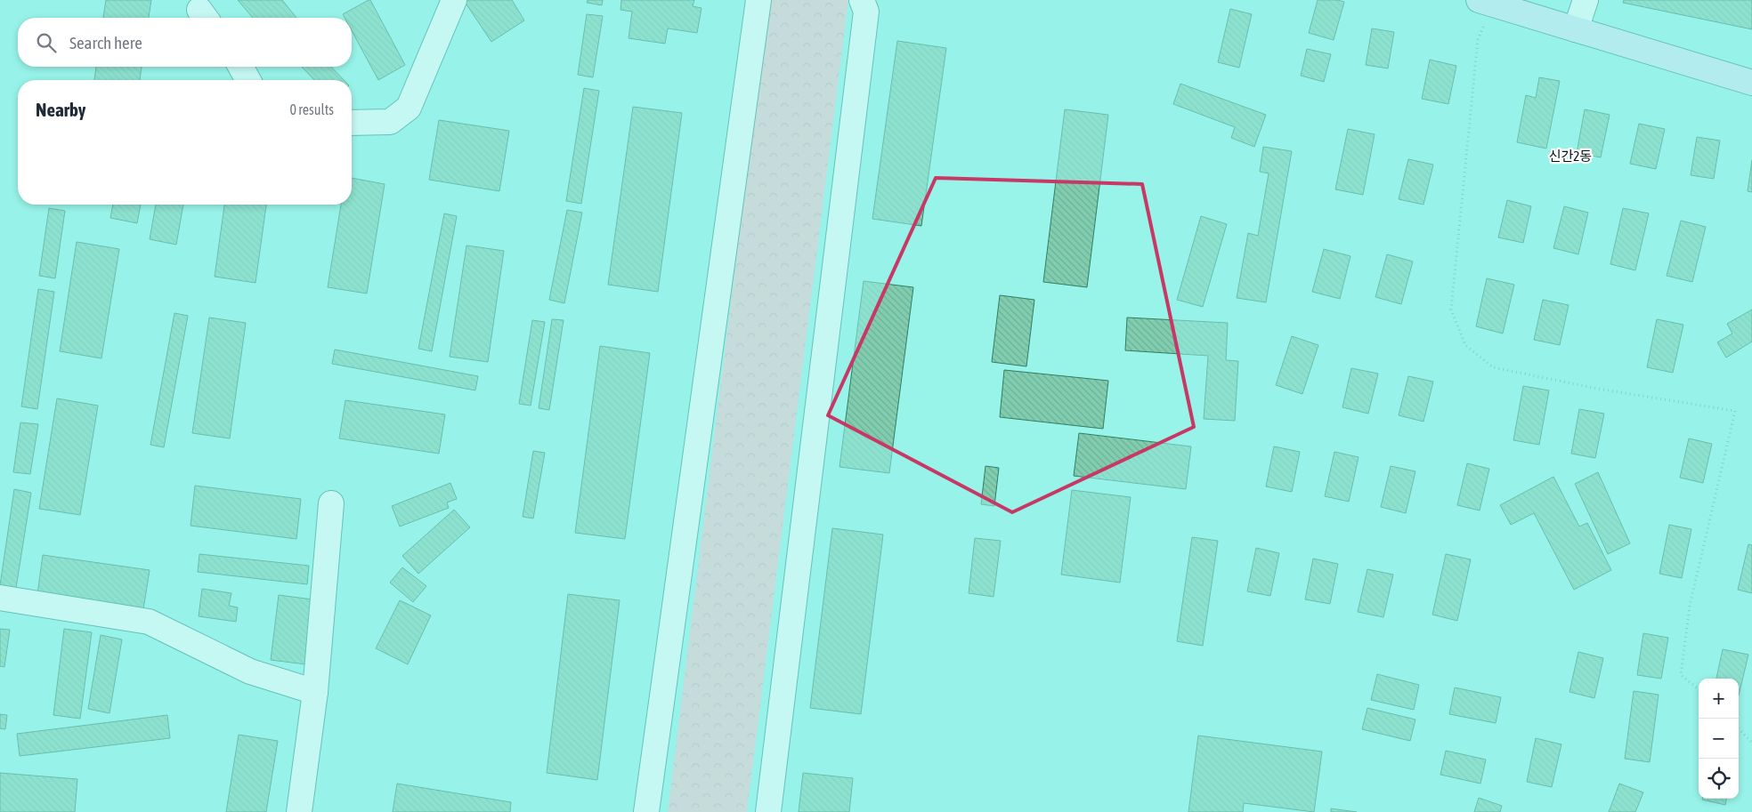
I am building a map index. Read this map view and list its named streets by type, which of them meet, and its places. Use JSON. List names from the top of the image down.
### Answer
{
  "districts": ["신간2동"],
  "page": {
    "search": "Search here",
    "heading": ["Nearby", "0 results"],
    "map_buttons": ["+", "−"]
  }
}
